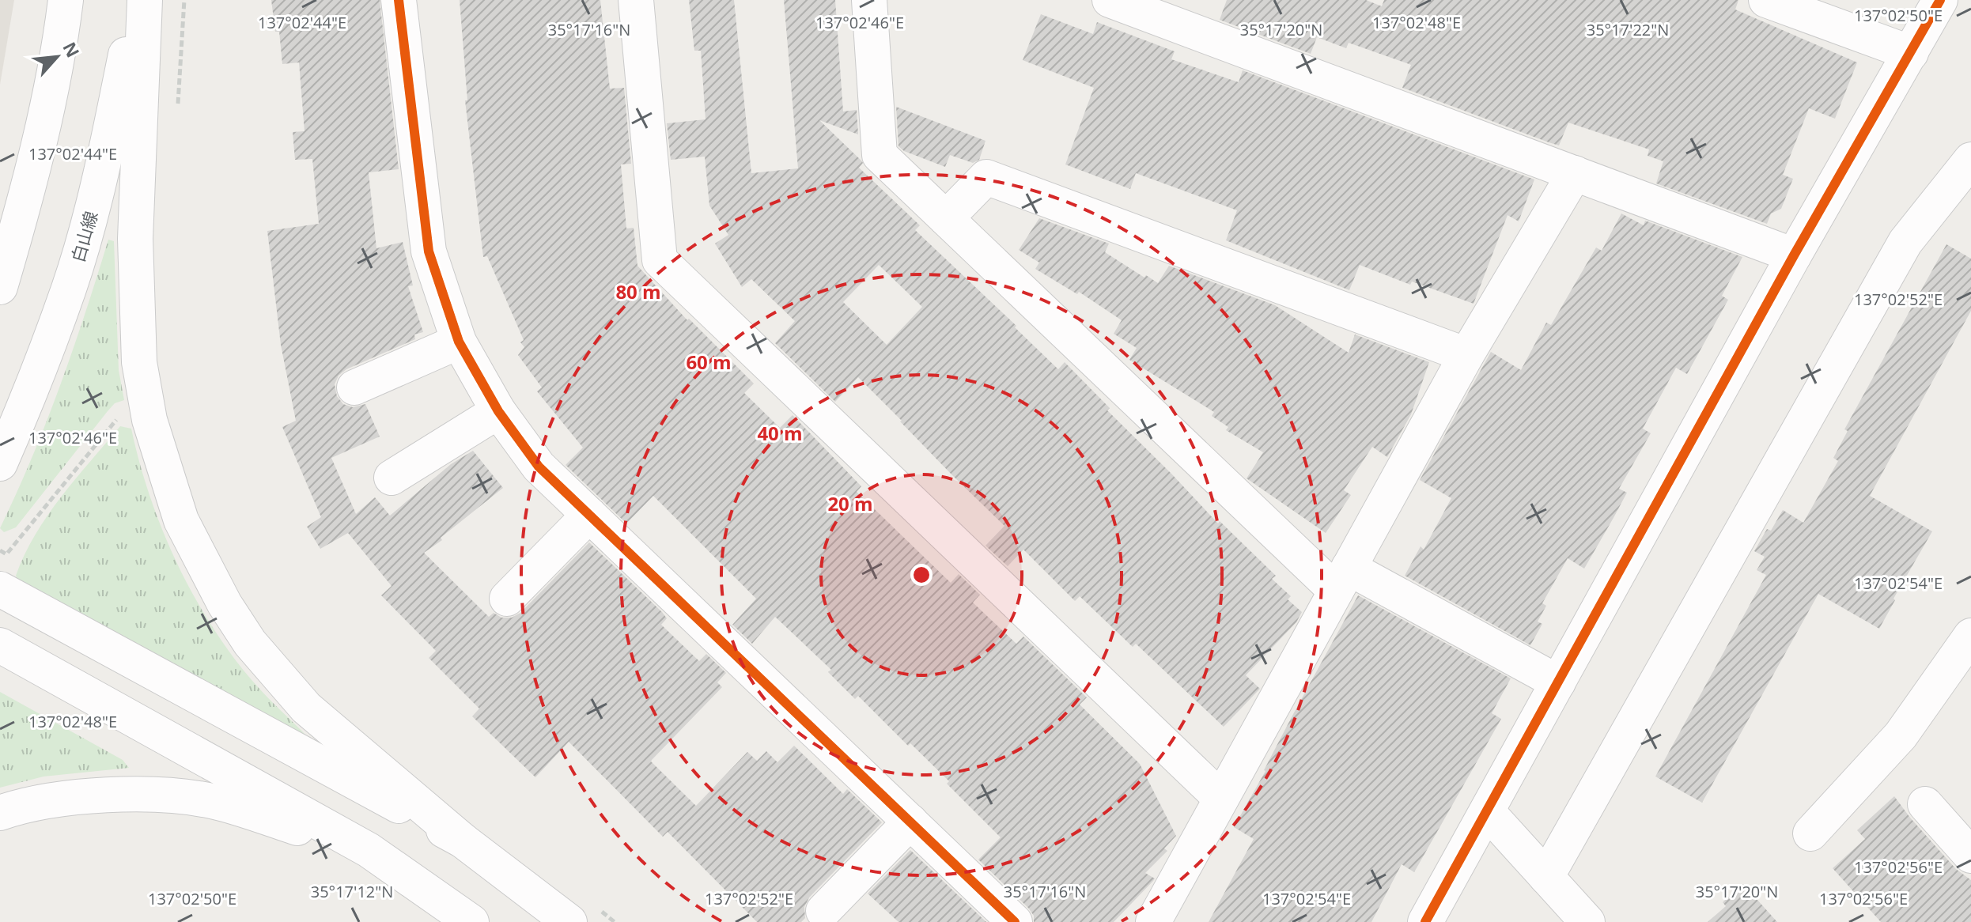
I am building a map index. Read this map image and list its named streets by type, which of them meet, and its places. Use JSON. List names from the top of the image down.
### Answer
{
  "streets": {
    "street": ["白山線"]
  },
  "north": "top right",
  "coordinates": [
    "137°02'50\"E",
    "137°02'44\"E",
    "137°02'46\"E",
    "137°02'48\"E",
    "35°17'16\"N",
    "35°17'20\"N",
    "35°17'22\"N",
    "137°02'52\"E",
    "137°02'54\"E",
    "137°02'56\"E",
    "35°17'12\"N"
  ],
  "rings": [
    "80 m",
    "60 m",
    "40 m",
    "20 m"
  ]
}
